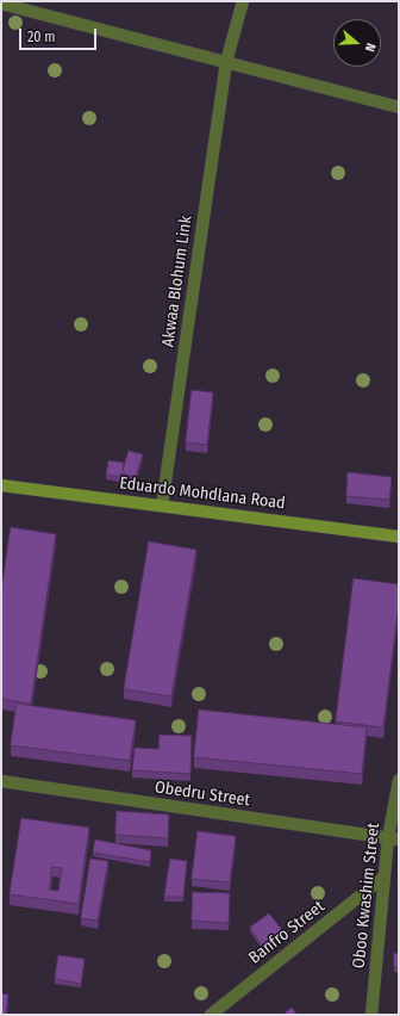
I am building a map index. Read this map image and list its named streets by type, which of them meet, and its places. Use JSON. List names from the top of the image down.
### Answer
{
  "streets": {
    "main road": ["Eduardo Mohdlana Road"],
    "street": [
      "Akwaa Blohum Link",
      "Obedru Street",
      "Oboo Kwashim Street",
      "Banfro Street"
    ]
  },
  "crossings": [
    ["Akwaa Blohum Link", "Eduardo Mohdlana Road"],
    ["Obedru Street", "Oboo Kwashim Street"],
    ["Oboo Kwashim Street", "Banfro Street"]
  ],
  "scale_bar": "20 m",
  "north": "right"
}
